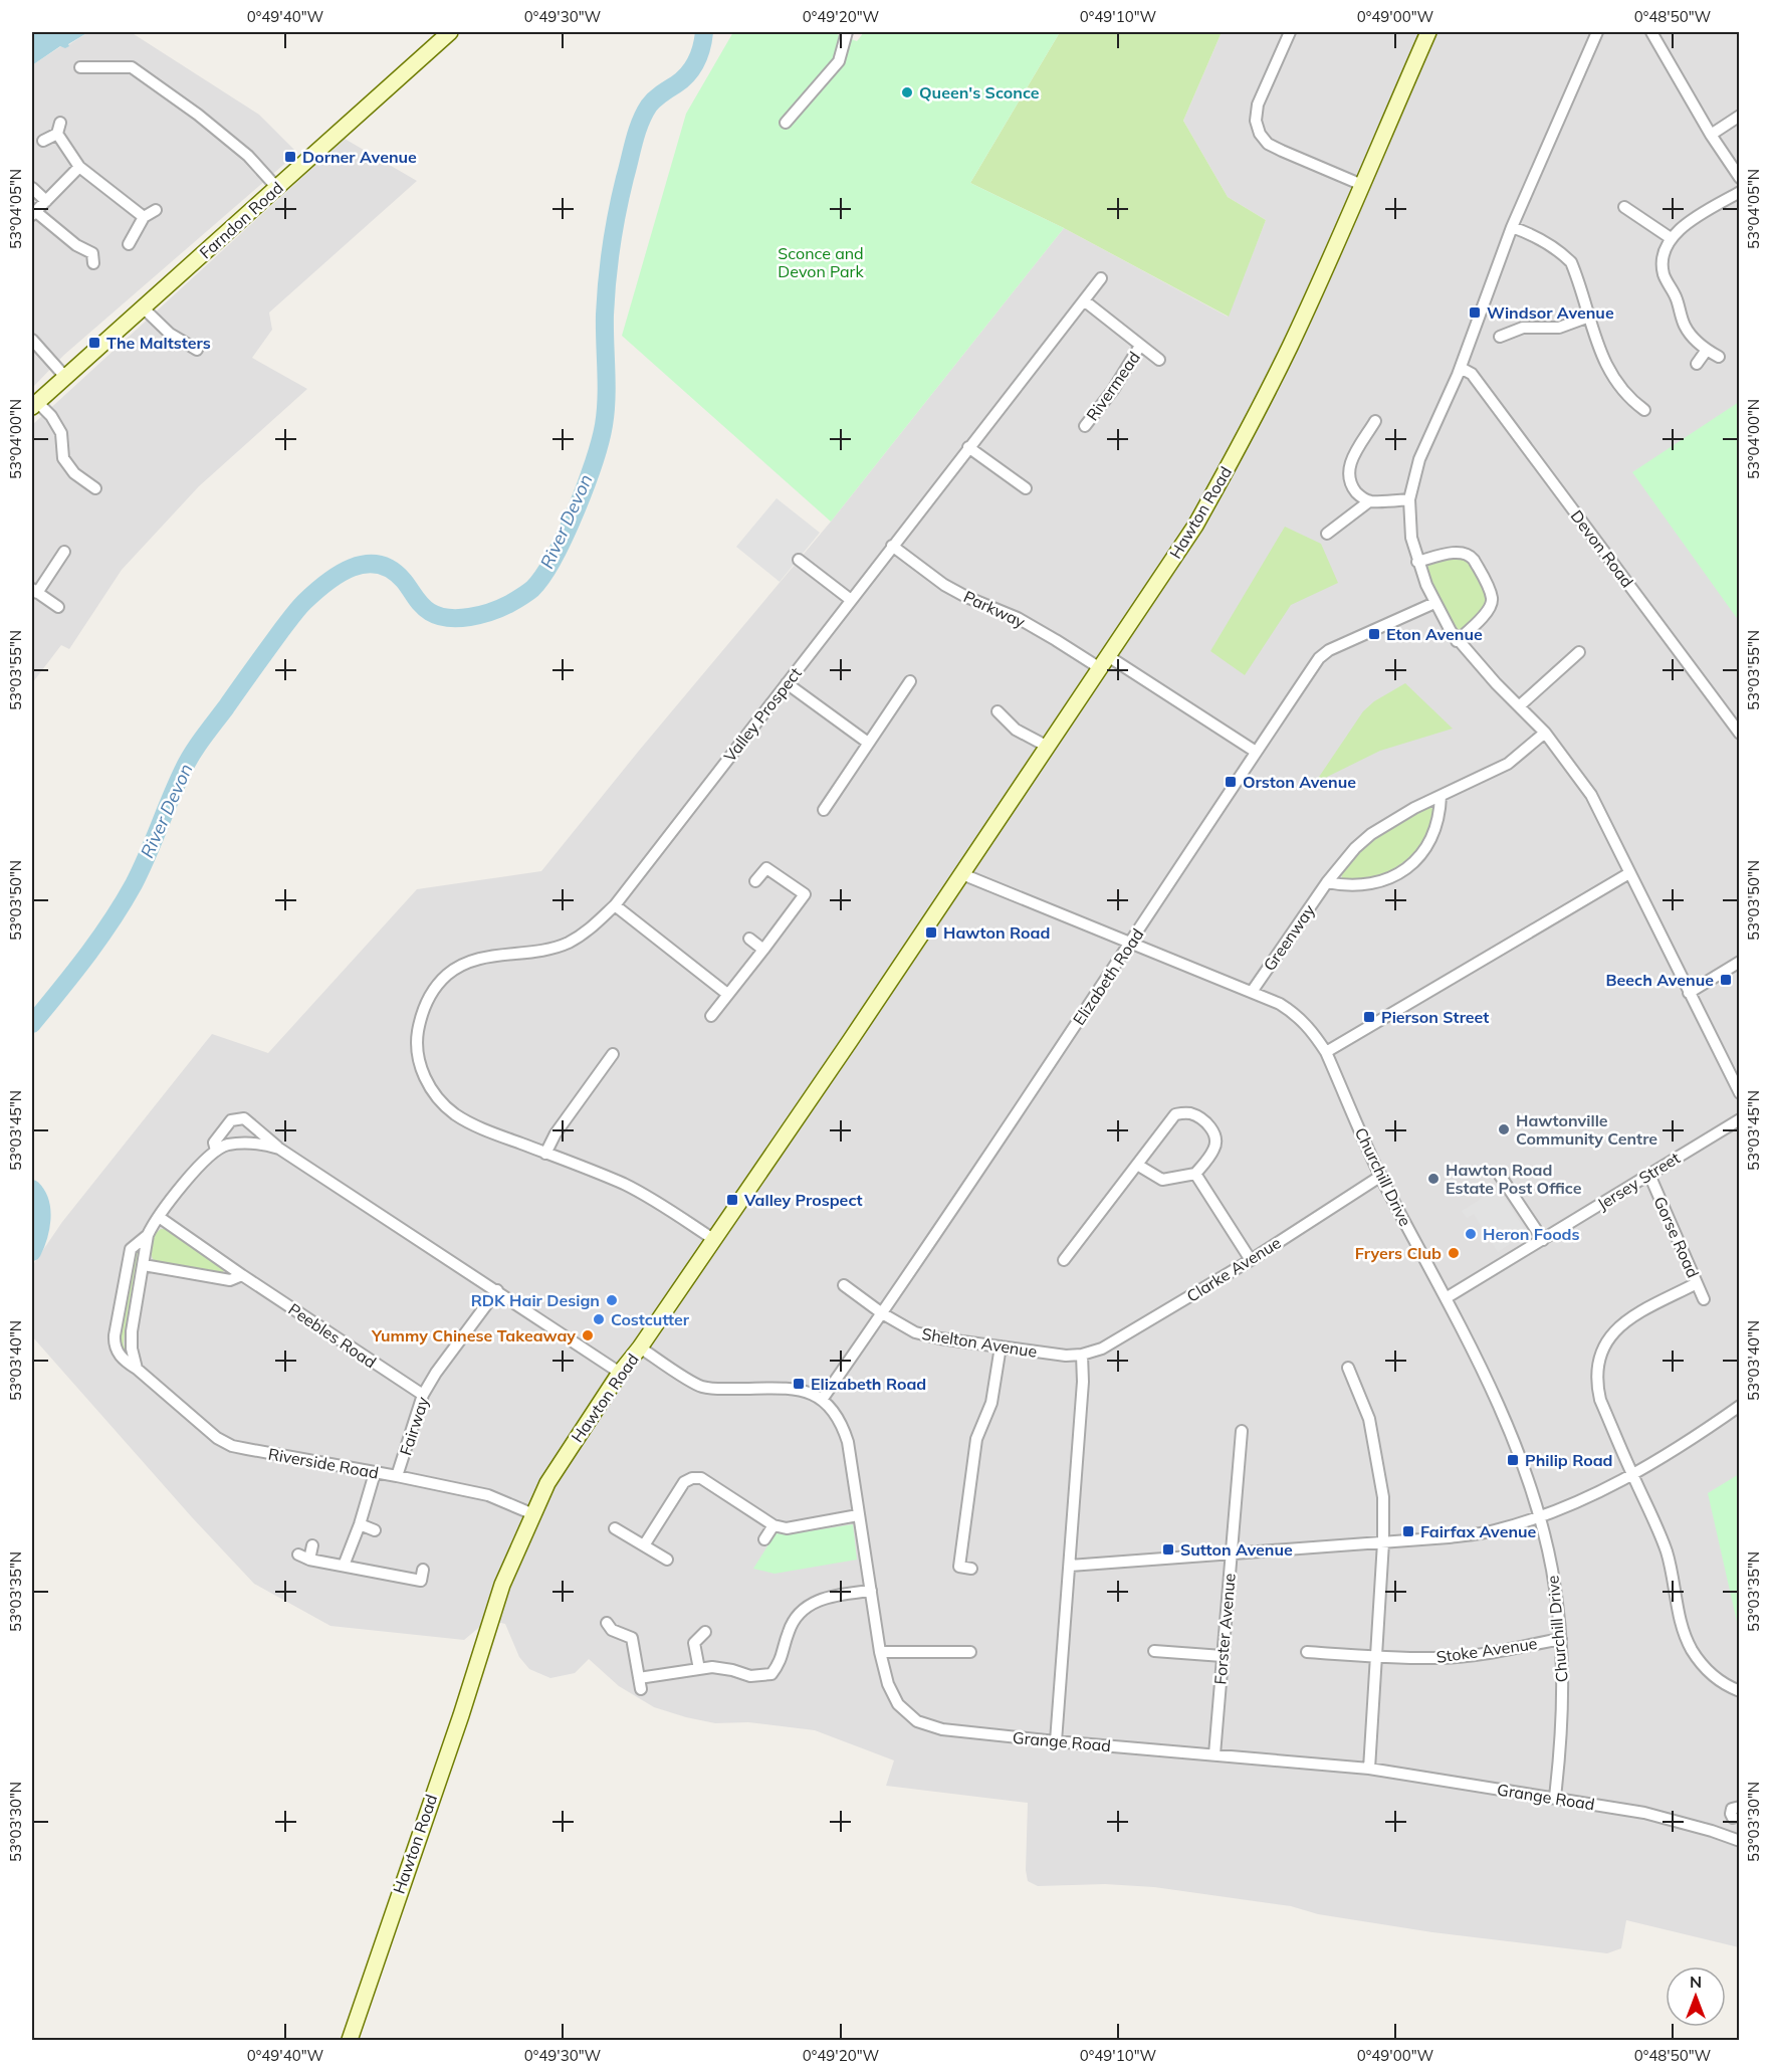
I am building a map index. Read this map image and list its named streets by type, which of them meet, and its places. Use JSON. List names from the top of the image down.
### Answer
{
  "streets": {
    "street": [
      "Farndon Road",
      "Rivermead",
      "Hawton Road",
      "Devon Road",
      "Parkway",
      "Valley Prospect",
      "Greenway",
      "Elizabeth Road",
      "Churchill Drive",
      "Jersey Street",
      "Gorse Road",
      "Clarke Avenue",
      "Peebles Road",
      "Shelton Avenue",
      "Fairway",
      "Riverside Road",
      "Forster Avenue",
      "Stoke Avenue",
      "Grange Road"
    ]
  },
  "crossings": [
    ["Rivermead", "Valley Prospect"],
    ["Hawton Road", "Parkway"],
    ["Hawton Road", "Valley Prospect"],
    ["Hawton Road", "Churchill Drive"],
    ["Hawton Road", "Riverside Road"],
    ["Hawton Road", "Grange Road"],
    ["Parkway", "Valley Prospect"],
    ["Greenway", "Churchill Drive"],
    ["Elizabeth Road", "Churchill Drive"],
    ["Elizabeth Road", "Shelton Avenue"],
    ["Elizabeth Road", "Grange Road"],
    ["Churchill Drive", "Jersey Street"],
    ["Churchill Drive", "Clarke Avenue"],
    ["Churchill Drive", "Stoke Avenue"],
    ["Churchill Drive", "Grange Road"],
    ["Jersey Street", "Gorse Road"],
    ["Clarke Avenue", "Shelton Avenue"],
    ["Peebles Road", "Fairway"],
    ["Peebles Road", "Riverside Road"],
    ["Fairway", "Riverside Road"],
    ["Forster Avenue", "Grange Road"]
  ],
  "water": ["River Devon"],
  "parks": ["Sconce and Devon Park"],
  "places": {
    "other": [
      "Queen's Sconce",
      "Hawtonville Community Centre",
      "Hawton Road Estate Post Office",
      "Heron Foods",
      "Fryers Club",
      "RDK Hair Design",
      "Costcutter",
      "Yummy Chinese Takeaway"
    ],
    "transit": [
      "Dorner Avenue",
      "Windsor Avenue",
      "The Maltsters",
      "Eton Avenue",
      "Orston Avenue",
      "Hawton Road",
      "Beech Avenue",
      "Pierson Street",
      "Valley Prospect",
      "Elizabeth Road",
      "Philip Road",
      "Fairfax Avenue",
      "Sutton Avenue"
    ]
  },
  "north": "top",
  "coordinates": [
    "0°49'40\"W",
    "0°49'30\"W",
    "0°49'20\"W",
    "0°49'10\"W",
    "0°49'00\"W",
    "0°48'50\"W",
    "53°04'05\"N",
    "53°04'00\"N",
    "53°03'55\"N",
    "53°03'50\"N",
    "53°03'45\"N",
    "53°03'40\"N",
    "53°03'35\"N",
    "53°03'30\"N"
  ]
}
